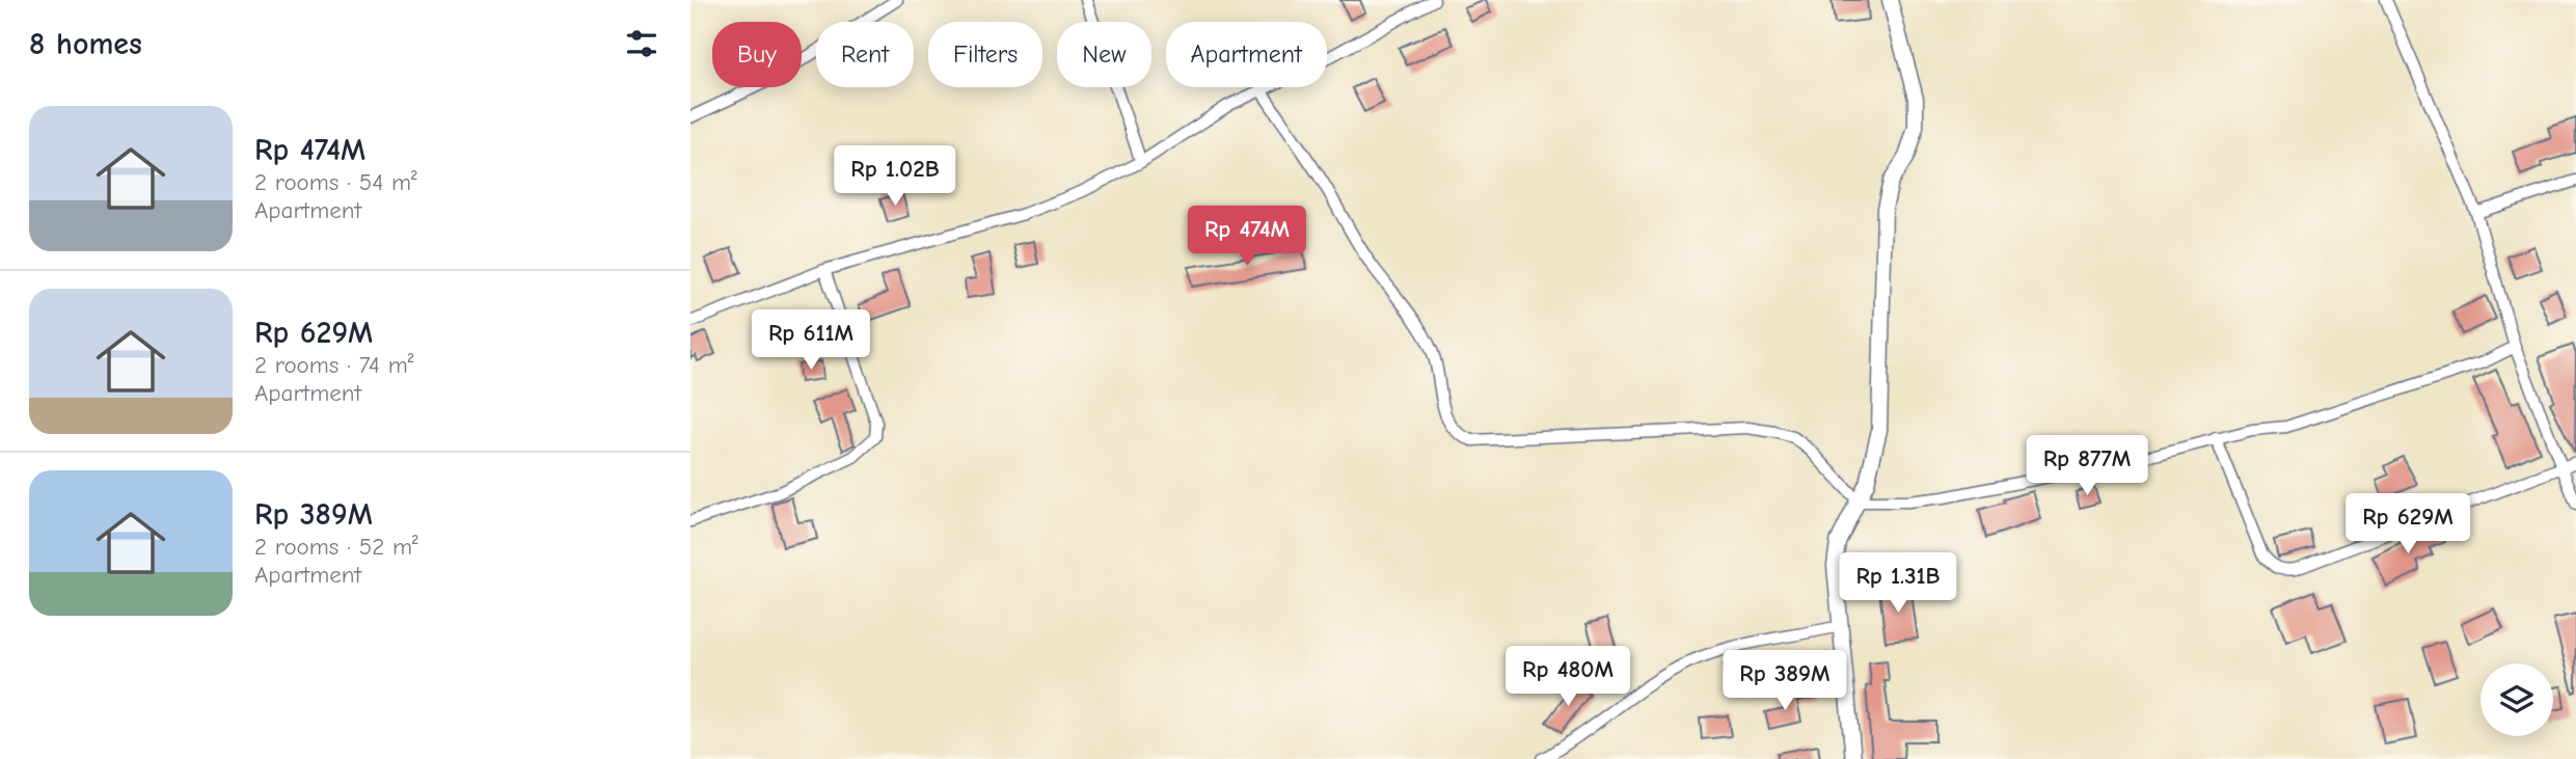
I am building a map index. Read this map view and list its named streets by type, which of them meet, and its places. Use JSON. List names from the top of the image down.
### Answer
{
  "page": {
    "heading": "8 homes",
    "chip": [
      "Buy",
      "Rent",
      "Filters",
      "New",
      "Apartment"
    ],
    "list": [
      {
        "name": "Rp 474M",
        "note": "2 rooms · 54 m² · Apartment"
      },
      {
        "name": "Rp 629M",
        "note": "2 rooms · 74 m² · Apartment"
      },
      {
        "name": "Rp 389M",
        "note": "2 rooms · 52 m² · Apartment"
      }
    ],
    "price": [
      "Rp 1.02B",
      "Rp 474M",
      "Rp 611M",
      "Rp 877M",
      "Rp 629M",
      "Rp 1.31B",
      "Rp 480M",
      "Rp 389M"
    ]
  }
}
